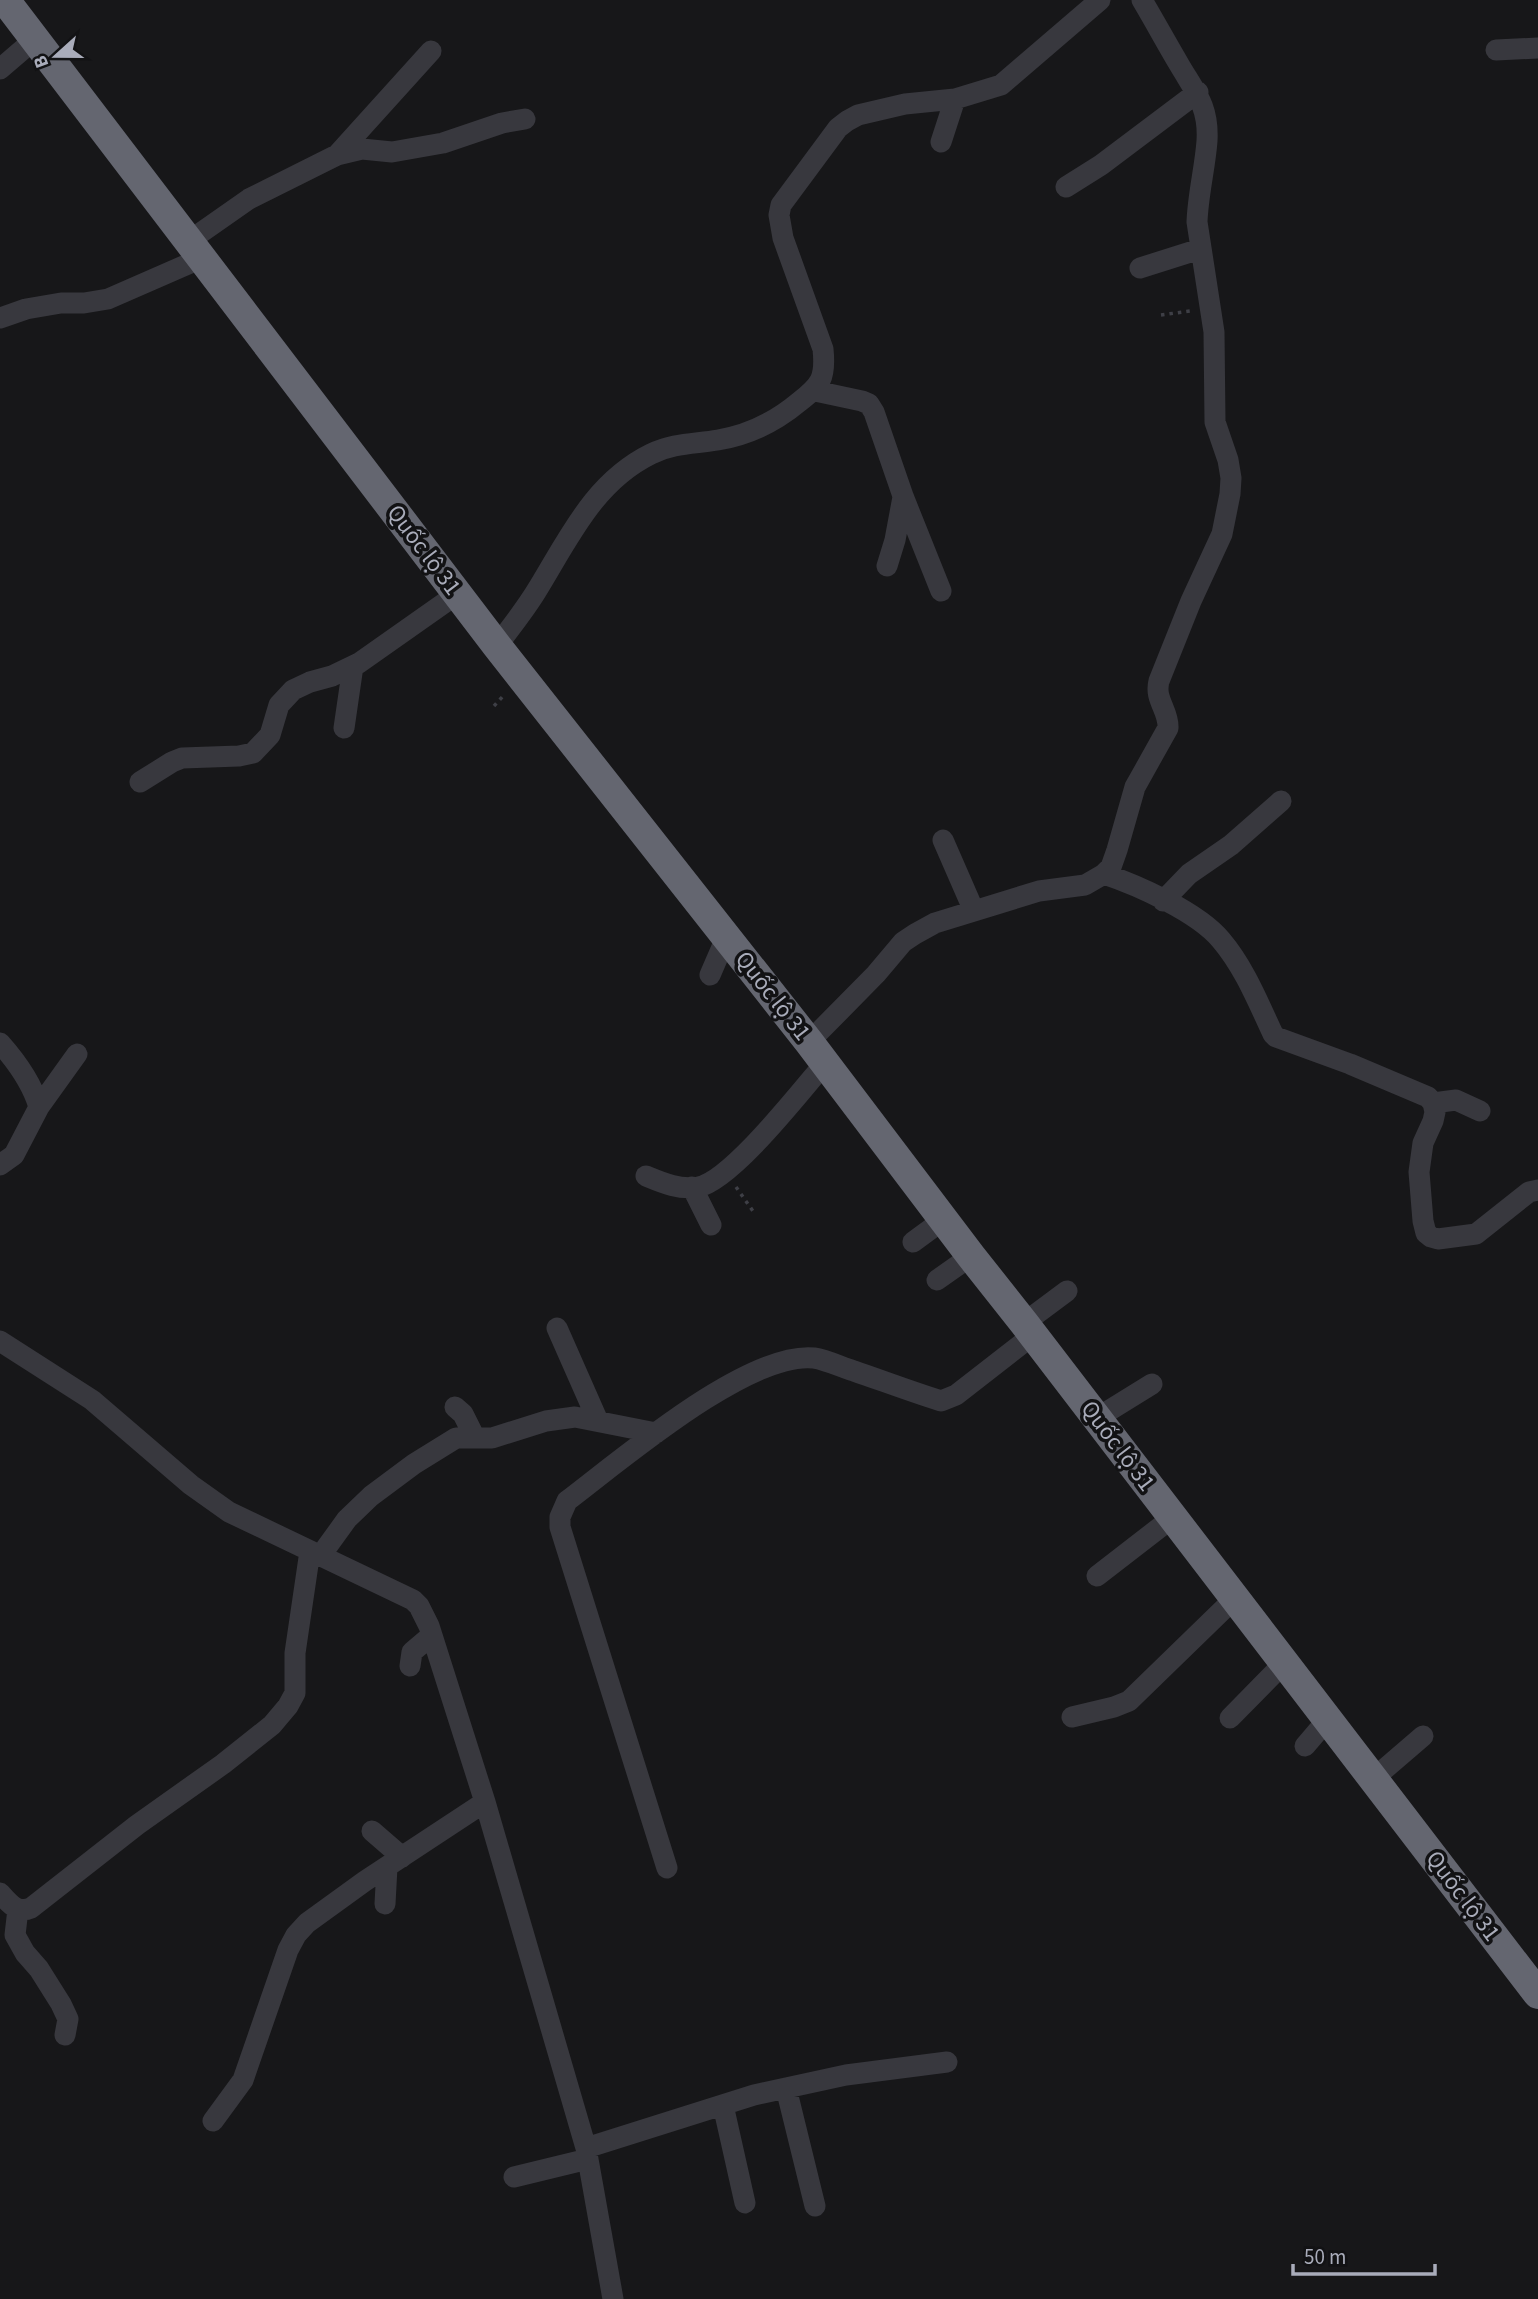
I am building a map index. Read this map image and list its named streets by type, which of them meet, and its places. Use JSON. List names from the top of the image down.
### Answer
{
  "streets": {
    "highway": ["Quốc lộ 31"]
  },
  "scale_bar": "50 m",
  "north": "left"
}
